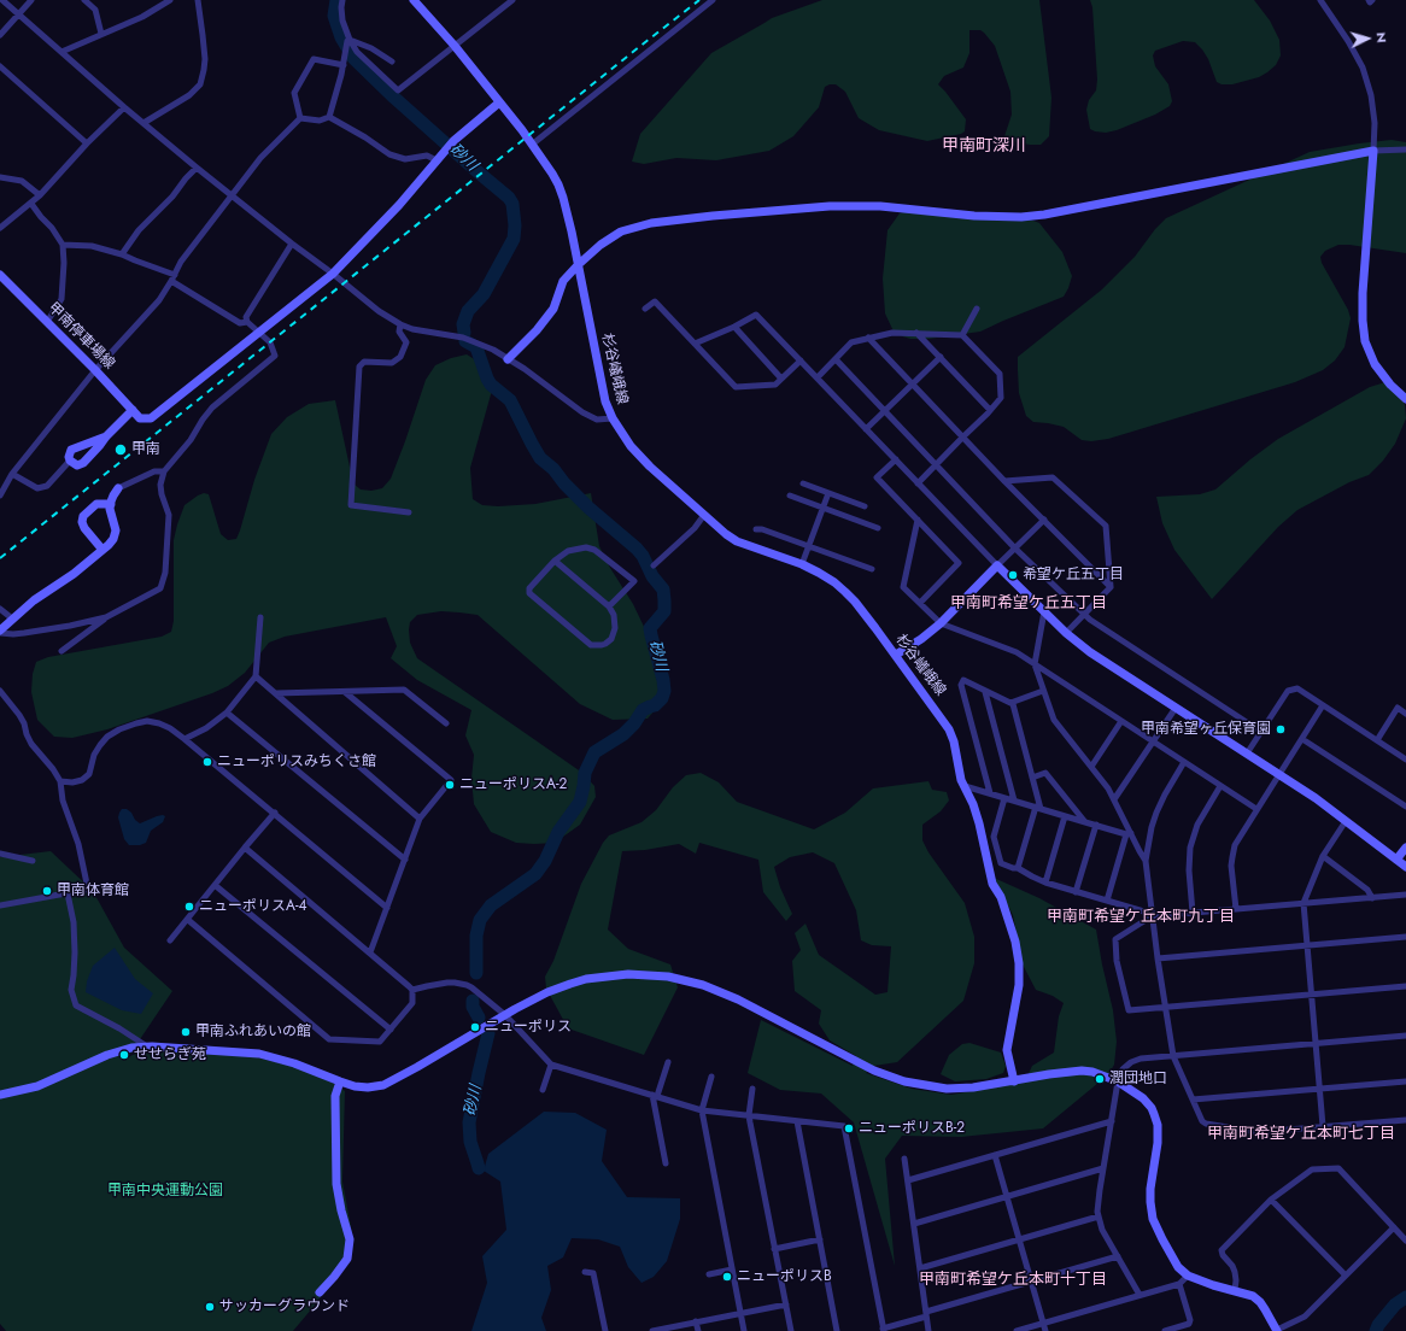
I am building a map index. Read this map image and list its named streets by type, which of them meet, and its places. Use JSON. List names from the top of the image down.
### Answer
{
  "streets": {
    "street": ["甲南停車場線", "杉谷嶬峨線"]
  },
  "districts": [
    "甲南町深川",
    "甲南町希望ケ丘五丁目",
    "甲南町希望ケ丘本町九丁目",
    "甲南町希望ケ丘本町七丁目",
    "甲南町希望ケ丘本町十丁目"
  ],
  "water": ["砂川"],
  "parks": ["甲南中央運動公園"],
  "places": [
    "甲南",
    "希望ケ丘五丁目",
    "甲南希望ヶ丘保育園",
    "ニューポリスみちくさ館",
    "ニューポリスA-2",
    "甲南体育館",
    "ニューポリスA-4",
    "ニューポリス",
    "甲南ふれあいの館",
    "せせらぎ苑",
    "潤団地口",
    "ニューポリスB-2",
    "ニューポリスB",
    "サッカーグラウンド"
  ],
  "north": "right"
}
